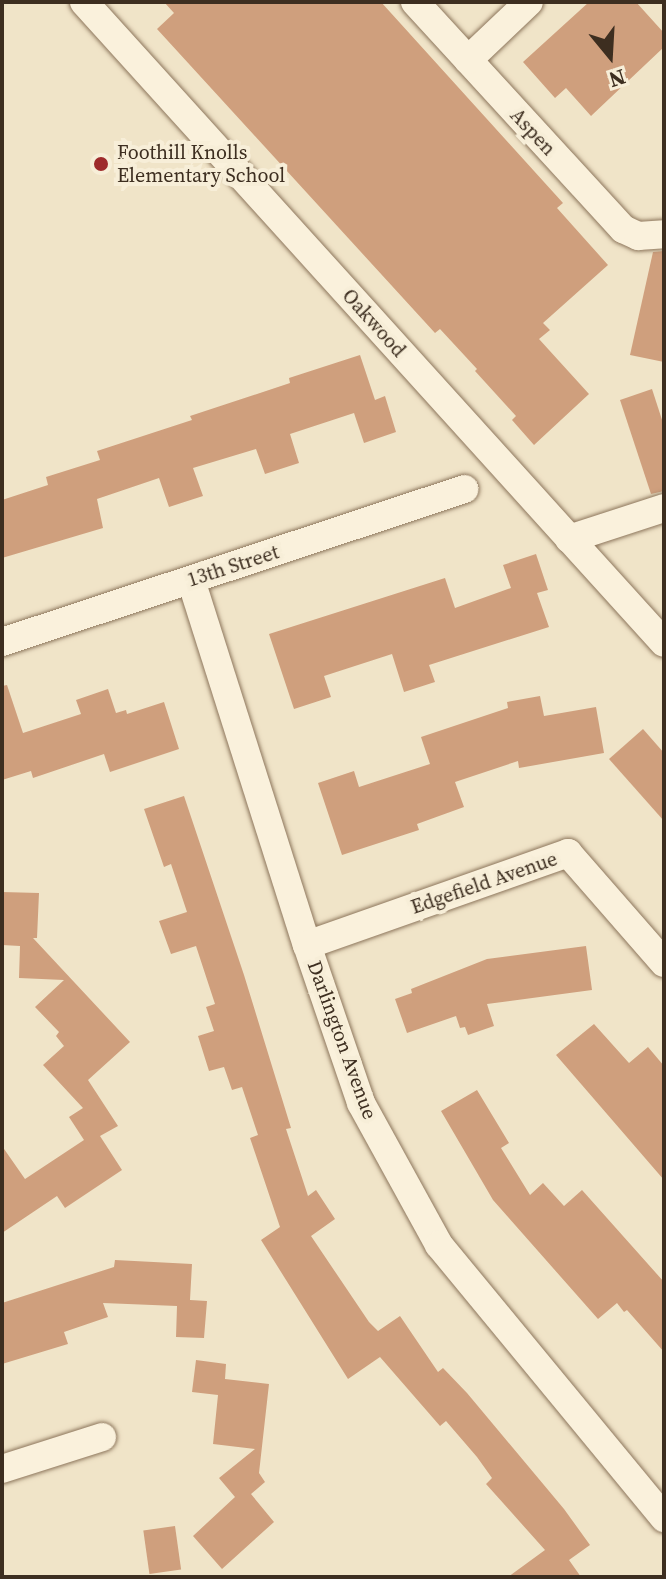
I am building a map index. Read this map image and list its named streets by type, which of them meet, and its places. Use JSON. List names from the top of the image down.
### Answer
{
  "streets": {
    "street": [
      "Aspen",
      "Oakwood",
      "13th Street",
      "Edgefield Avenue",
      "Darlington Avenue"
    ]
  },
  "crossings": [
    ["13th Street", "Darlington Avenue"],
    ["Edgefield Avenue", "Darlington Avenue"]
  ],
  "places": ["Foothill Knolls Elementary School"],
  "north": "bottom"
}
